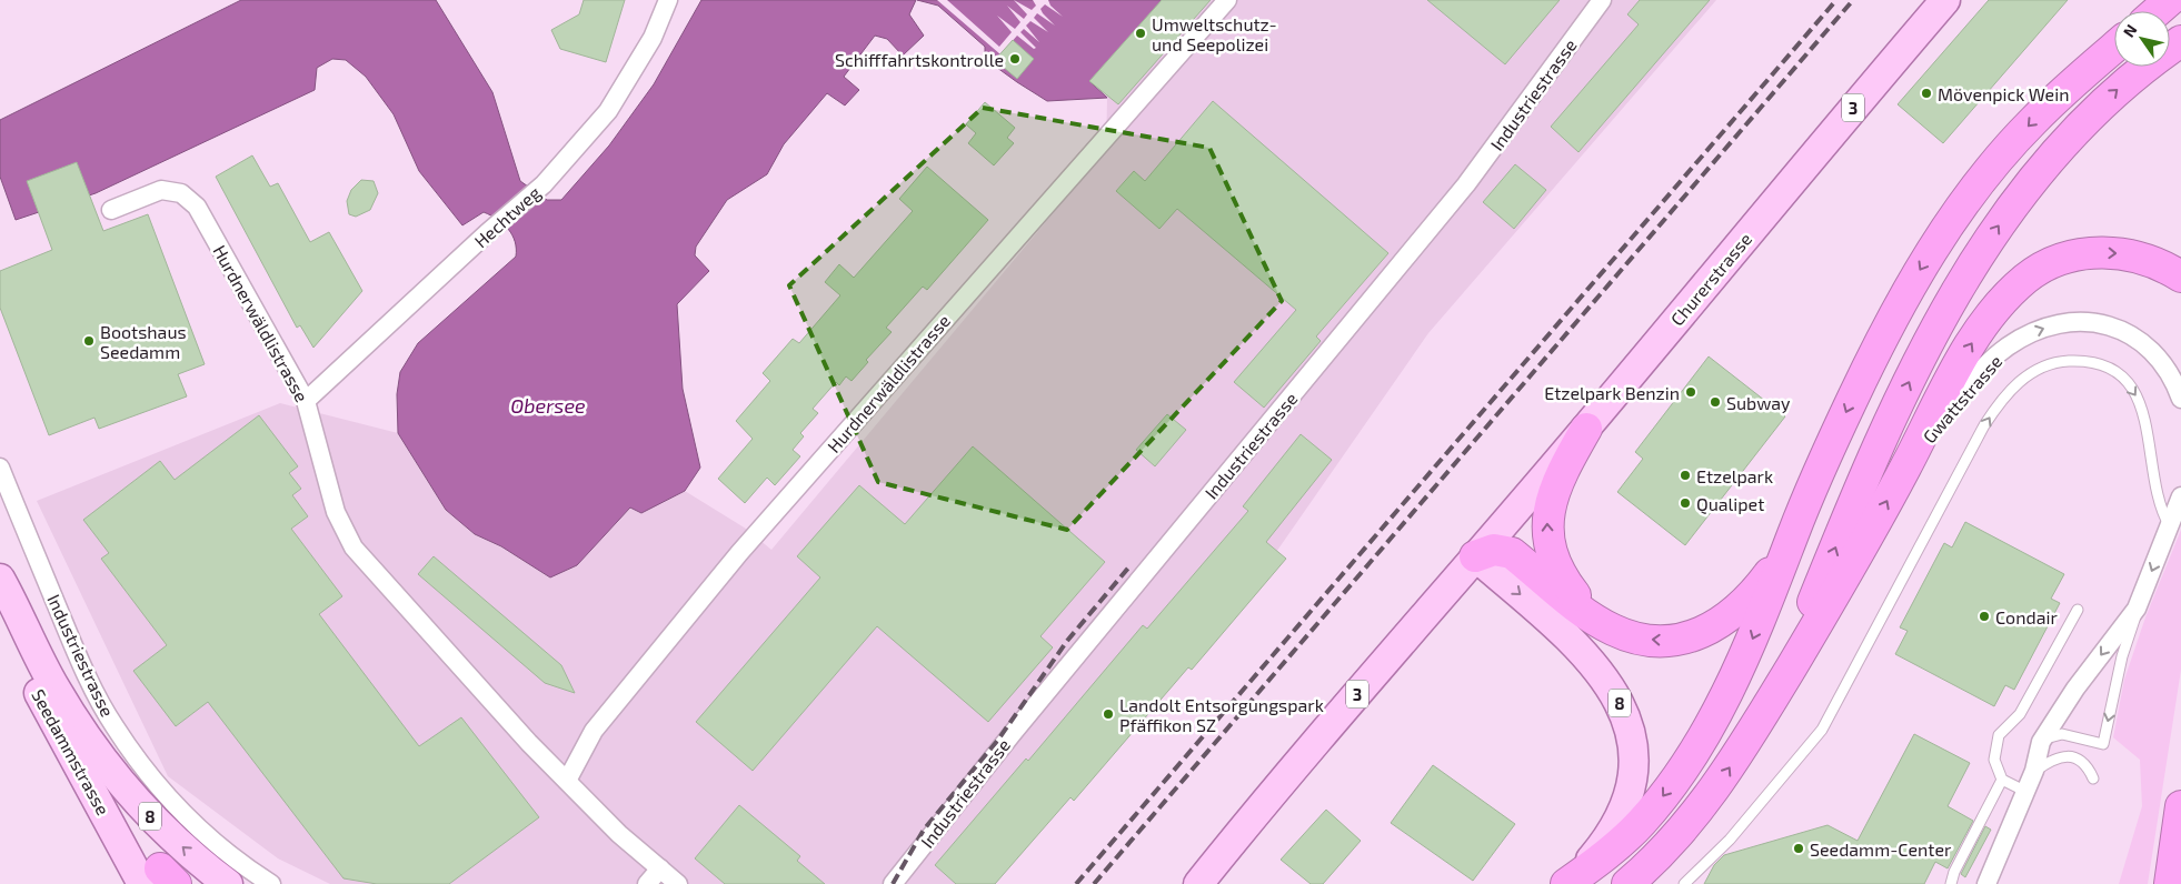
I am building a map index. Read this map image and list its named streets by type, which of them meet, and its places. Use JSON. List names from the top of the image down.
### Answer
{
  "streets": {
    "main road": [
      "3",
      "Churerstrasse",
      "8",
      "Seedammstrasse"
    ],
    "street": [
      "Industriestrasse",
      "Hechtweg",
      "Hurdnerwäldlistrasse",
      "Gwattstrasse"
    ]
  },
  "crossings": [
    ["3", "Churerstrasse"],
    ["3", "8"],
    ["Hechtweg", "Hurdnerwäldlistrasse"],
    ["Churerstrasse", "8"]
  ],
  "water": ["Obersee"],
  "places": [
    "Umweltschutz- und Seepolizei",
    "Schifffahrtskontrolle",
    "Mövenpick Wein",
    "Bootshaus Seedamm",
    "Etzelpark Benzin",
    "Subway",
    "Etzelpark",
    "Qualipet",
    "Condair",
    "Landolt Entsorgungspark Pfäffikon SZ",
    "Seedamm-Center"
  ],
  "north": "top left"
}
